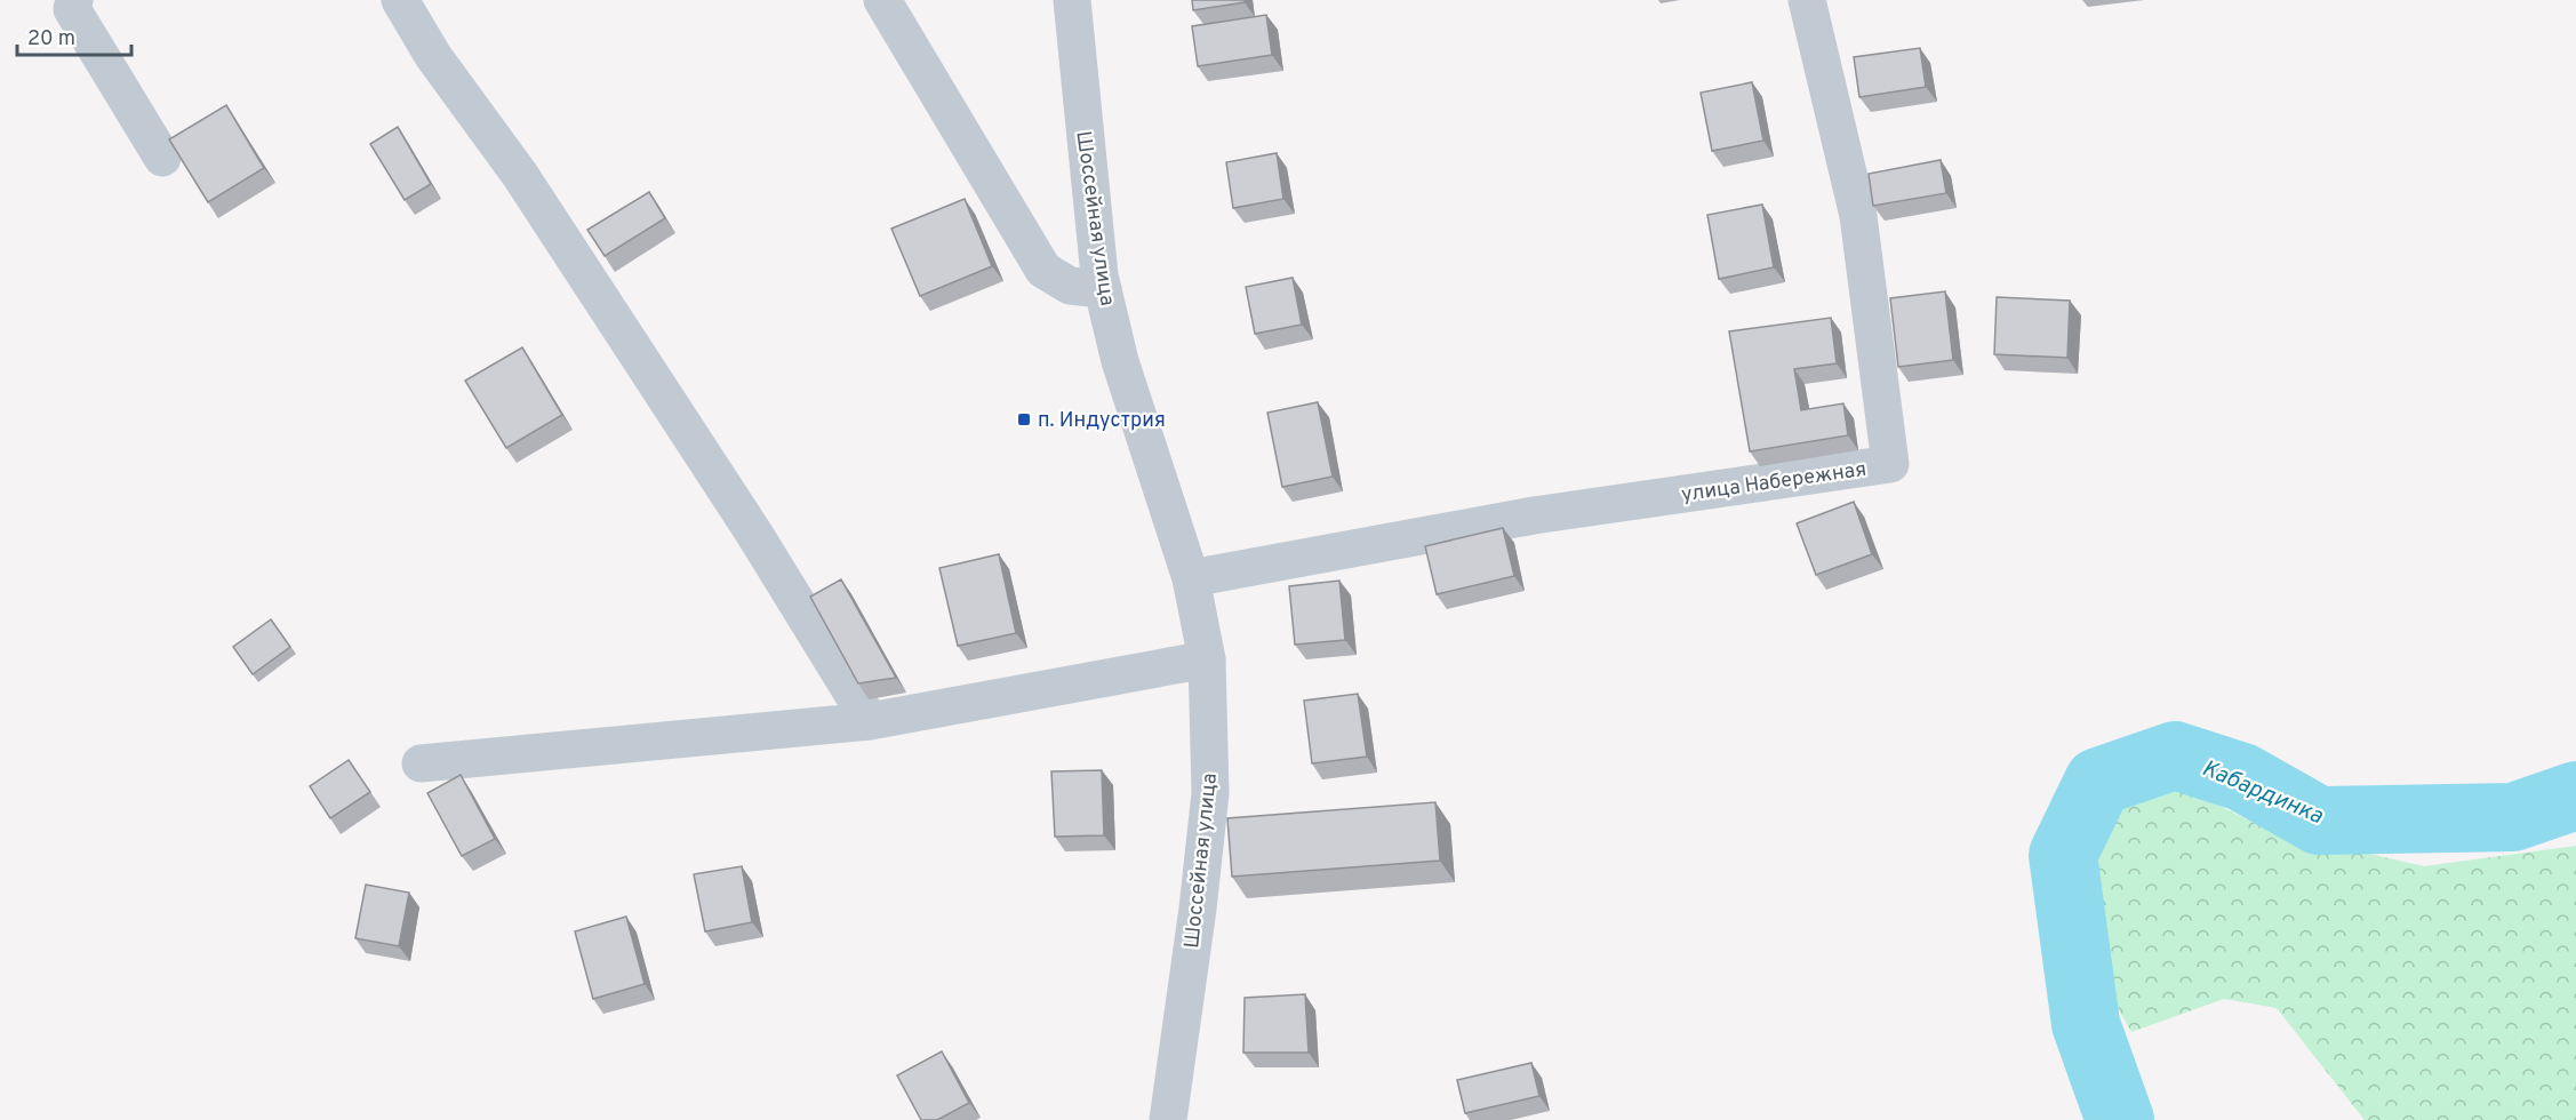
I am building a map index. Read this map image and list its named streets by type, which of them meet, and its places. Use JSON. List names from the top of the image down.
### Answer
{
  "streets": {
    "street": ["Шоссейная улица", "улица Набережная"]
  },
  "crossings": [
    ["Шоссейная улица", "улица Набережная"]
  ],
  "water": ["Кабардинка"],
  "places": {
    "transit": ["п. Индустрия"]
  },
  "scale_bar": "20 m"
}
